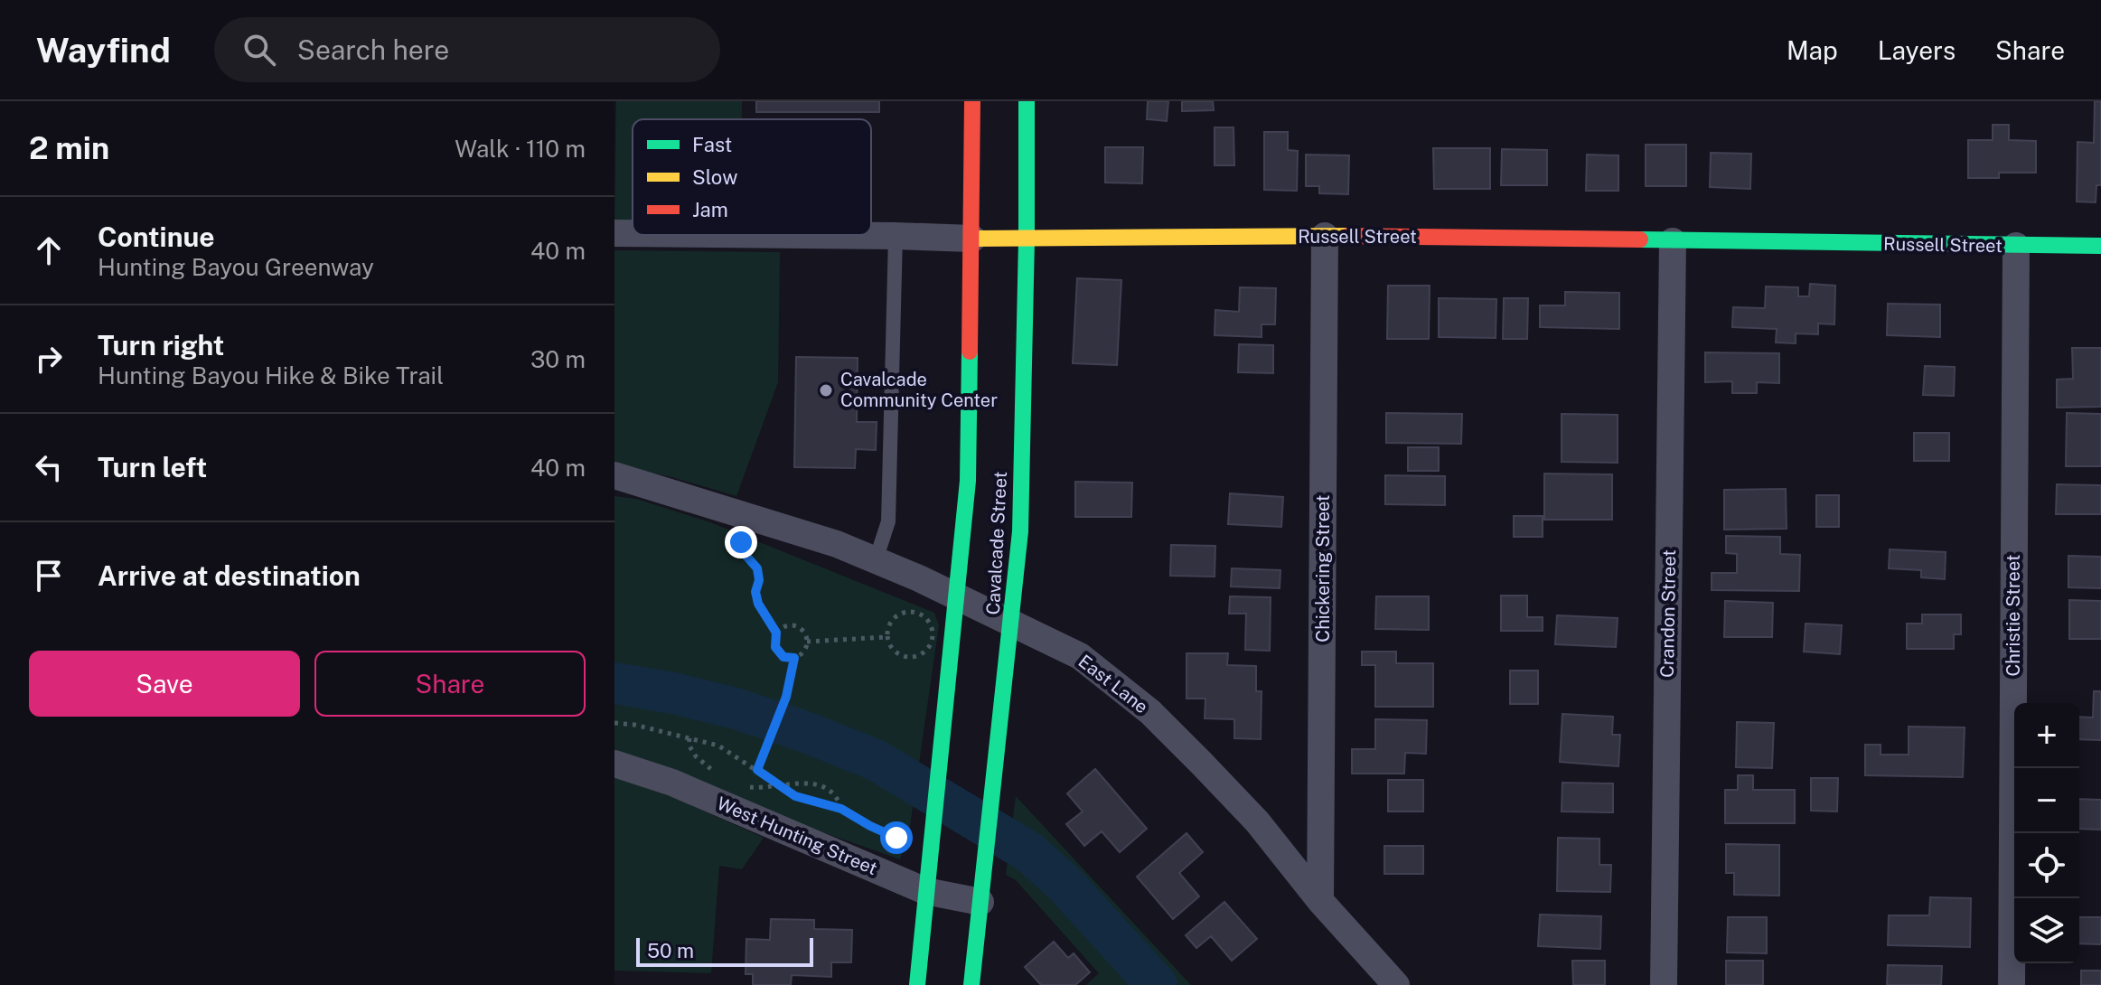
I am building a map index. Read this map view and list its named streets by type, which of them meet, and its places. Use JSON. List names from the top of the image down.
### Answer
{
  "streets": {
    "main road": ["Russell Street", "Cavalcade Street"],
    "street": [
      "Chickering Street",
      "Crandon Street",
      "Christie Street",
      "East Lane",
      "West Hunting Street"
    ]
  },
  "crossings": [
    ["Russell Street", "Cavalcade Street"],
    ["Russell Street", "Chickering Street"],
    ["Russell Street", "Crandon Street"],
    ["Russell Street", "Christie Street"],
    ["Cavalcade Street", "East Lane"],
    ["Cavalcade Street", "West Hunting Street"],
    ["Chickering Street", "East Lane"]
  ],
  "places": ["Cavalcade Community Center"],
  "legend": ["Fast", "Slow", "Jam"],
  "scale_bar": "50 m",
  "page": {
    "header": "Wayfind",
    "search": "Search here",
    "nav": ["Map", "Layers", "Share"],
    "heading": ["2 min", "Walk · 110 m"],
    "list": [
      ["Continue", "Hunting Bayou Greenway", "40 m"],
      ["Turn right", "Hunting Bayou Hike & Bike Trail", "30 m"],
      ["Turn left", "40 m"],
      "Arrive at destination"
    ],
    "buttons": ["Save", "Share"],
    "map_buttons": ["+", "−"],
    "scale": "50 m"
  }
}
